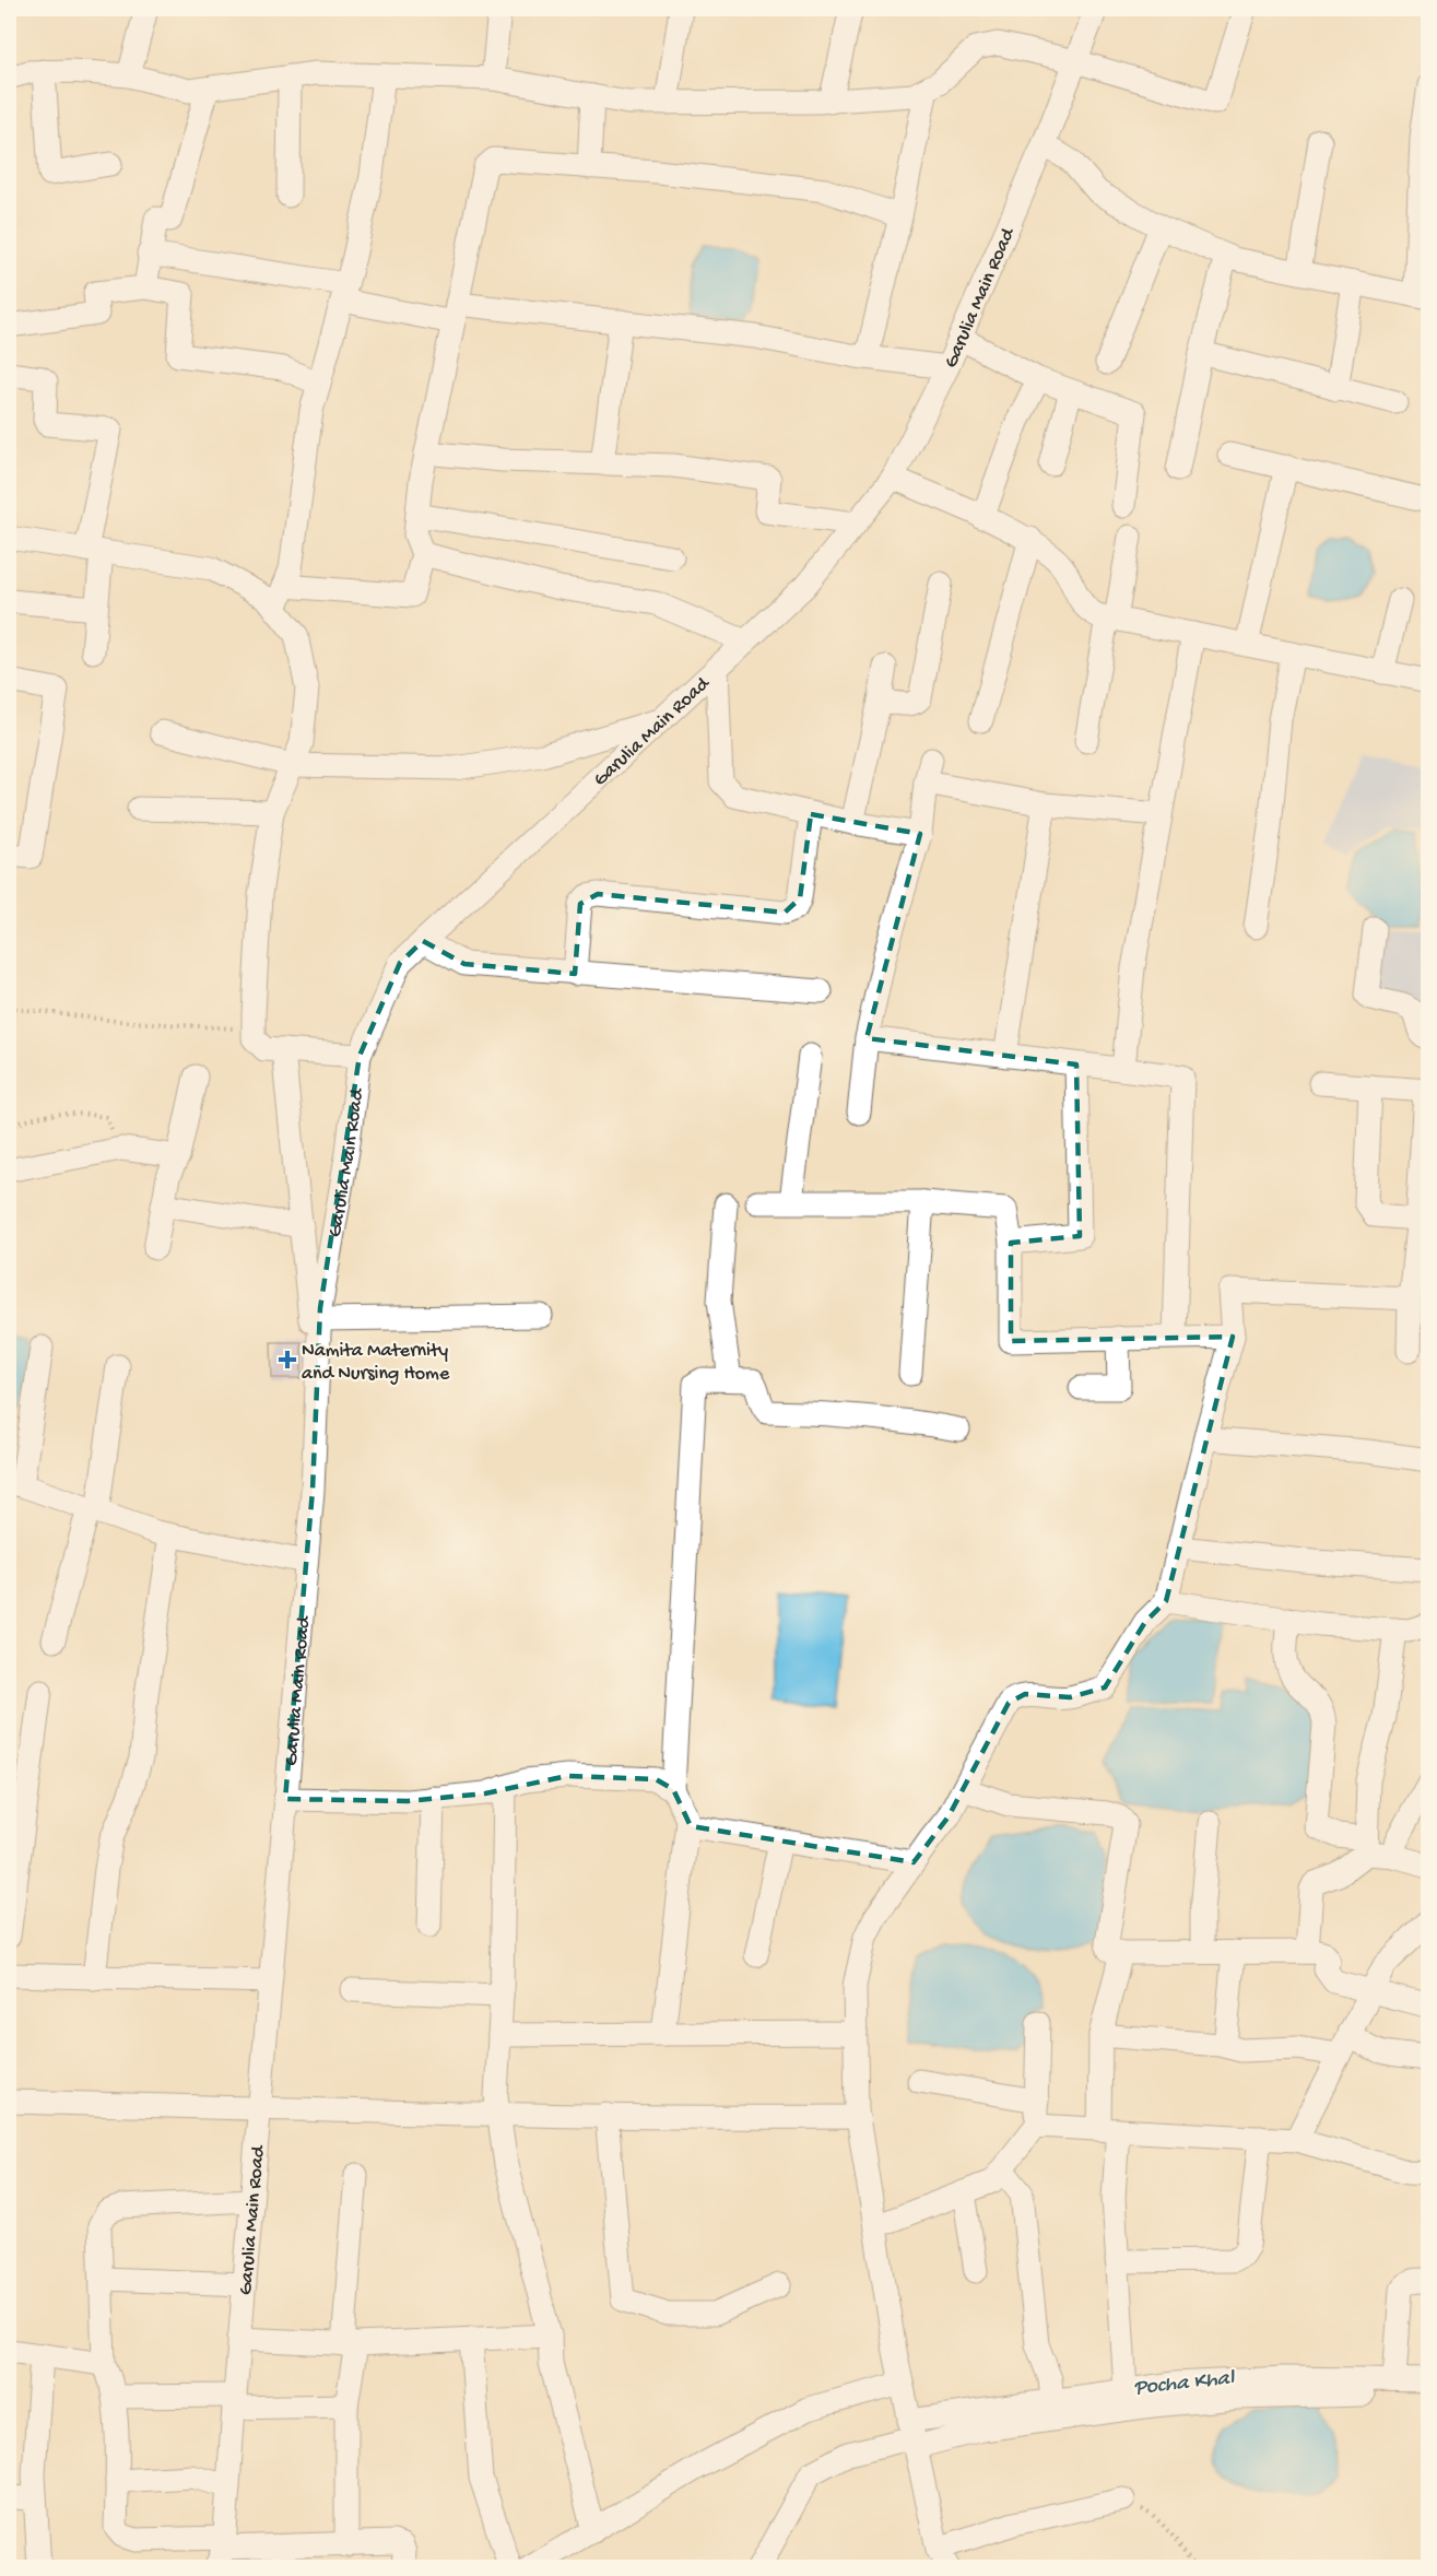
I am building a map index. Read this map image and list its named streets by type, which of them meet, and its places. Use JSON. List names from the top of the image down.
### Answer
{
  "streets": {
    "street": ["Garulia Main Road"]
  },
  "water": ["Pocha Khal"],
  "places": {
    "health": ["Namita Maternity and Nursing Home"]
  }
}
